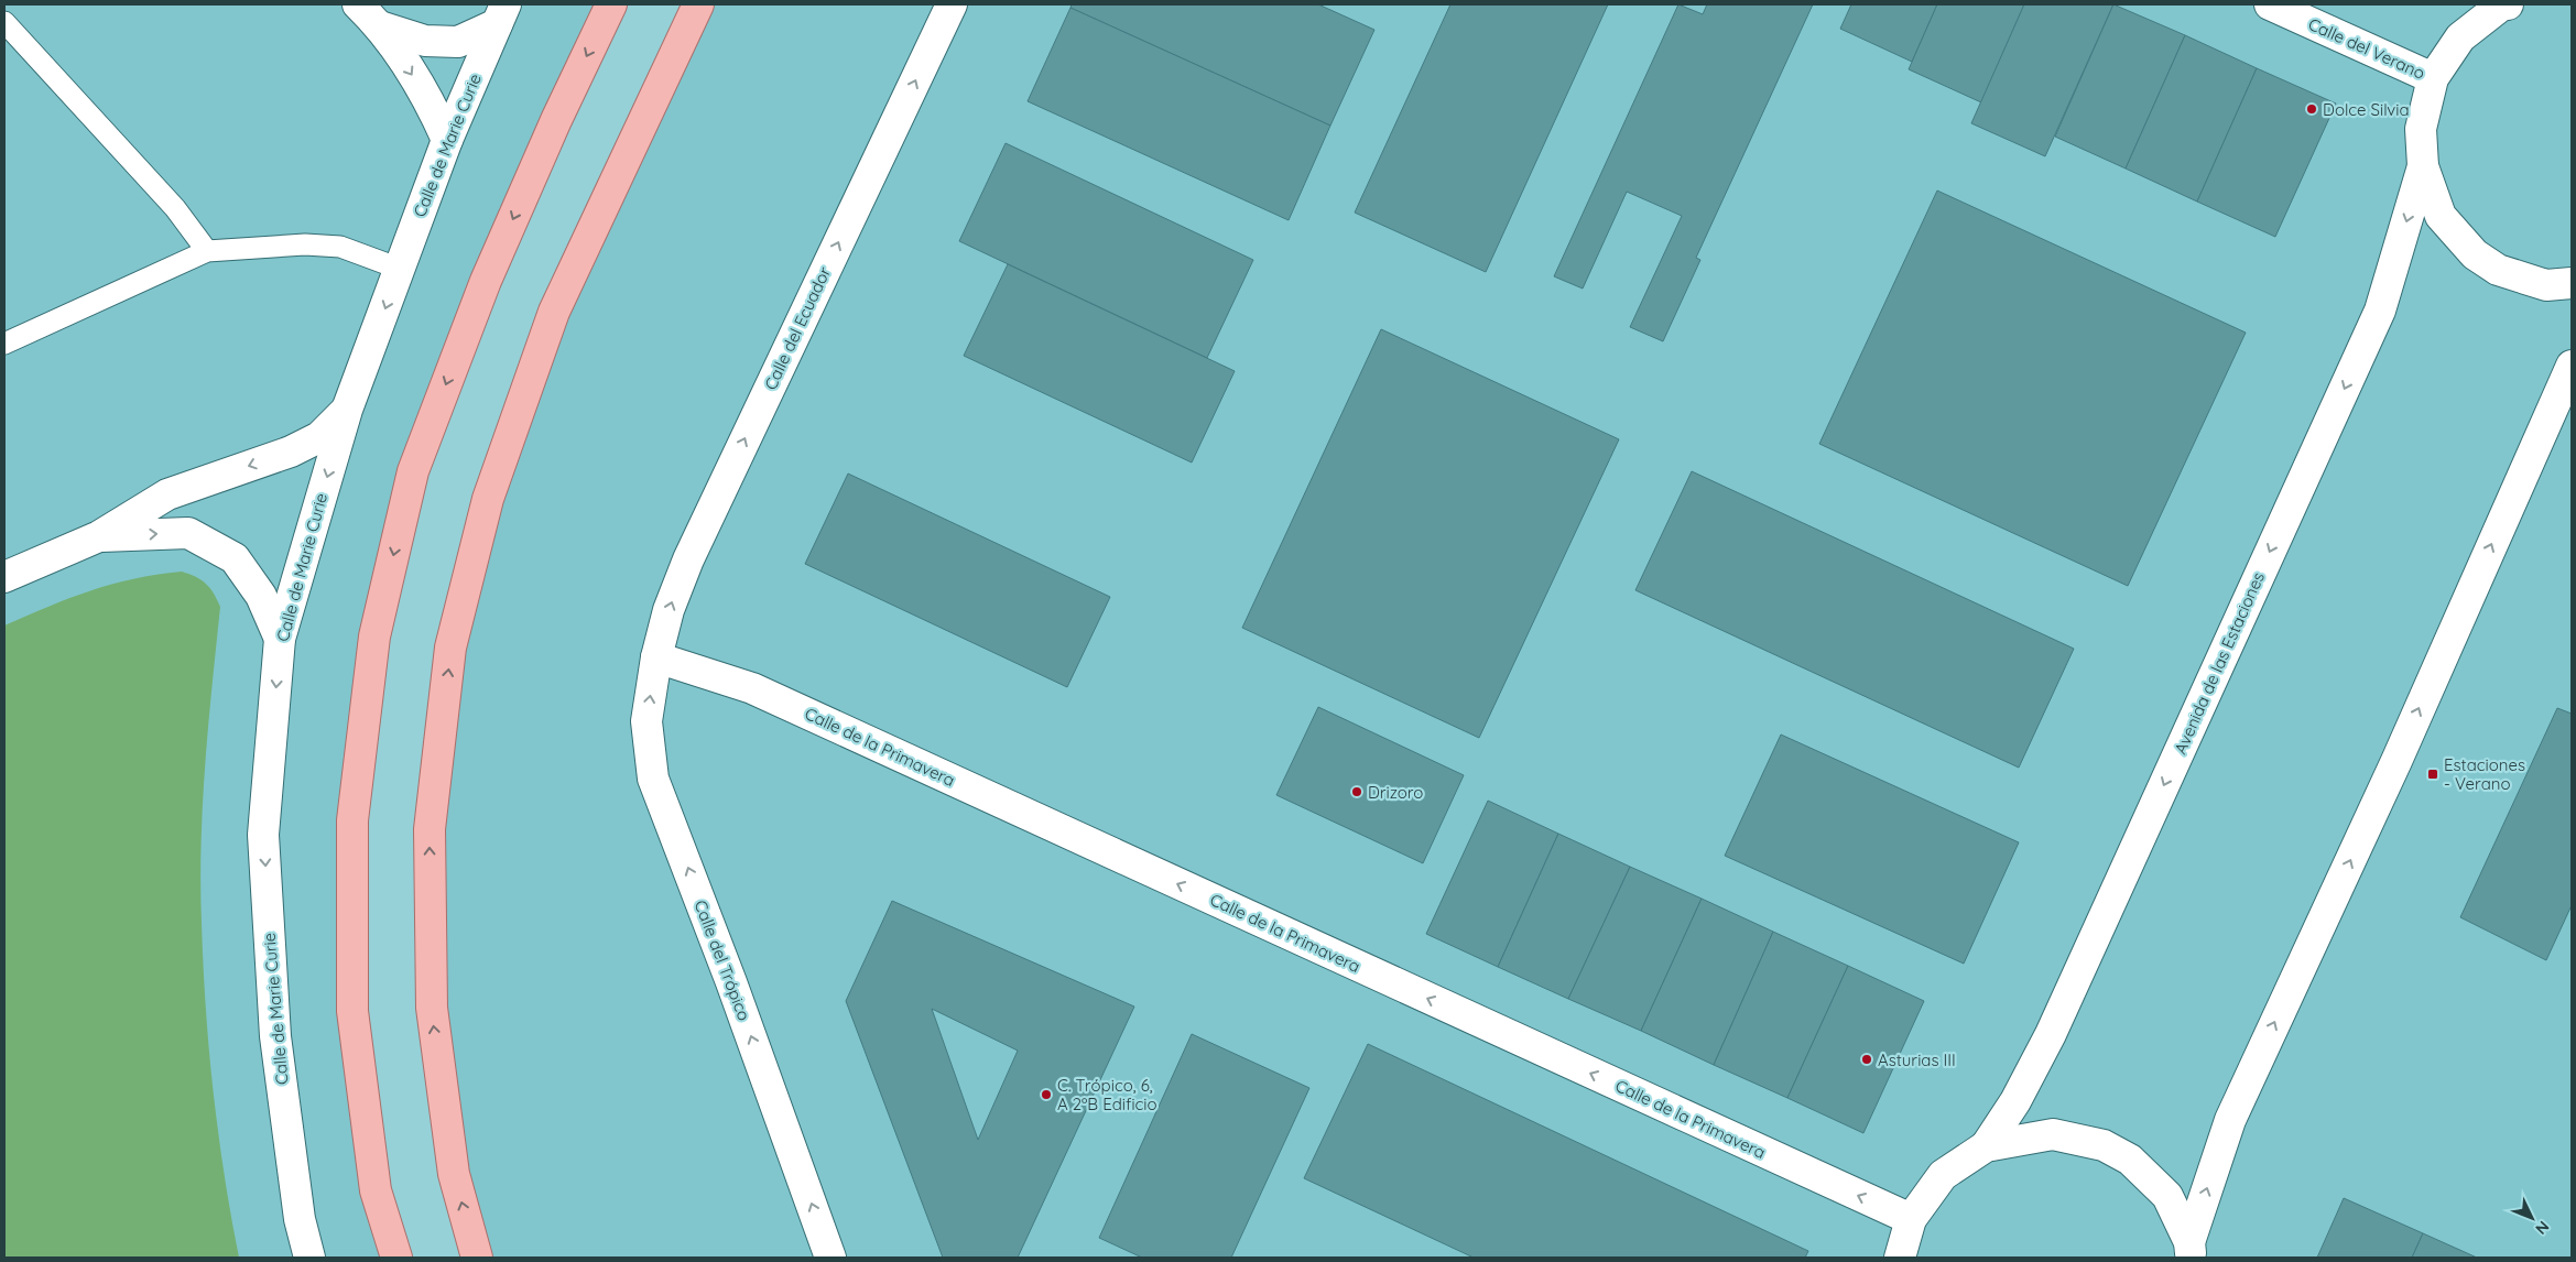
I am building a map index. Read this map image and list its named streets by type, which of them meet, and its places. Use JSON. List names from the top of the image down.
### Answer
{
  "streets": {
    "street": [
      "Calle del Verano",
      "Calle de Marie Curie",
      "Calle del Ecuador",
      "Avenida de las Estaciones",
      "Calle de la Primavera",
      "Calle del Trópico"
    ]
  },
  "crossings": [
    ["Calle del Ecuador", "Calle de la Primavera"],
    ["Calle del Ecuador", "Calle del Trópico"],
    ["Calle de la Primavera", "Calle del Trópico"]
  ],
  "one_way": [
    "Calle de Marie Curie",
    "Calle del Ecuador",
    "Calle de la Primavera",
    "Calle del Trópico"
  ],
  "places": {
    "other": [
      "Dolce Silvia",
      "Drizoro",
      "Asturias III",
      "C. Trópico, 6, A 2ºB Edificio"
    ],
    "transit": ["Estaciones - Verano"]
  },
  "north": "bottom right"
}
